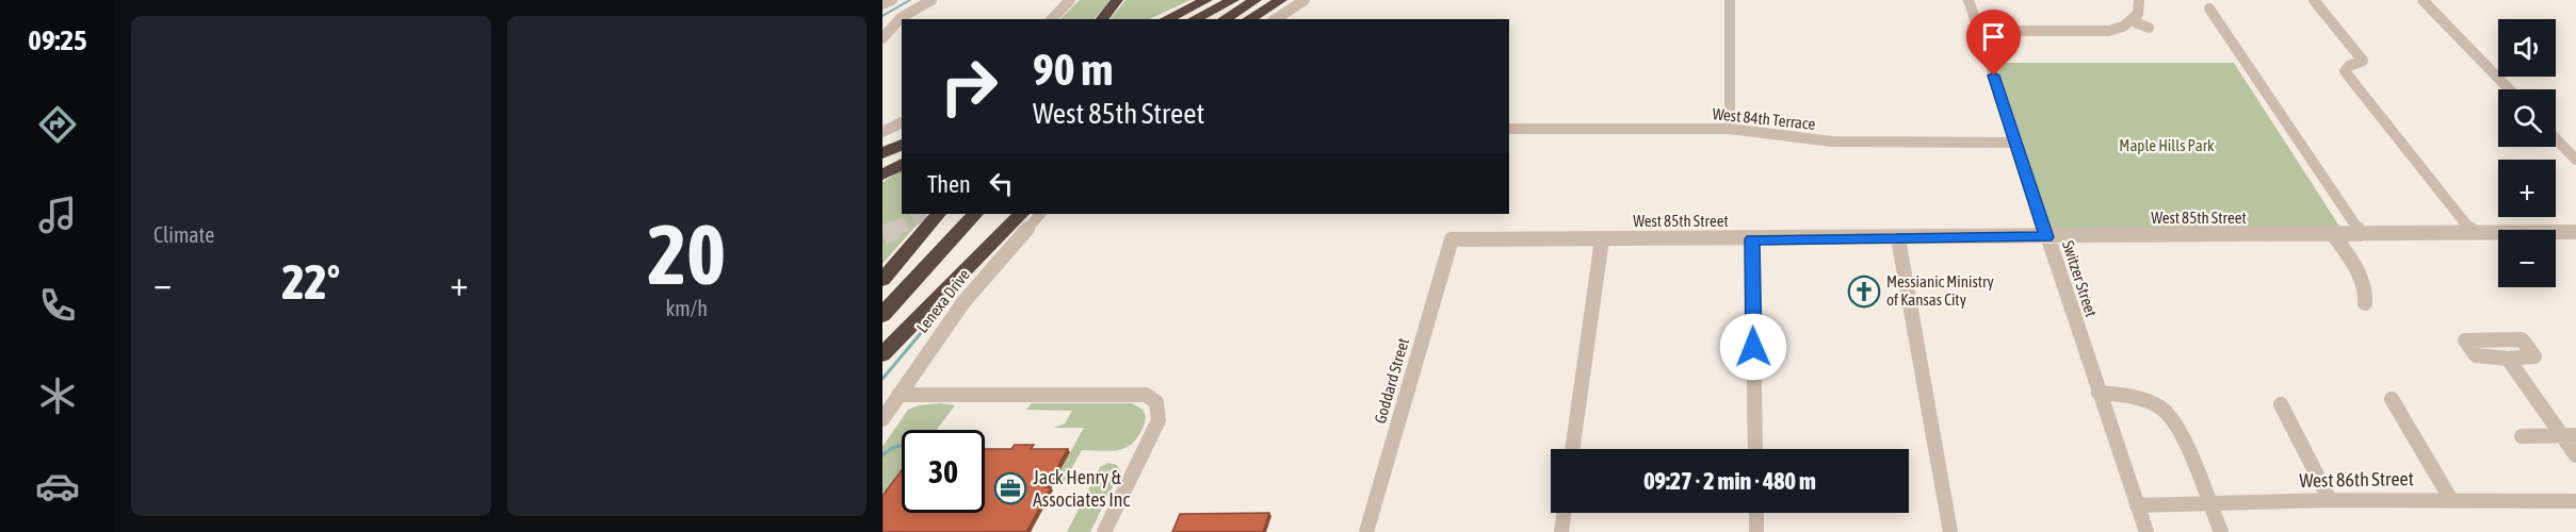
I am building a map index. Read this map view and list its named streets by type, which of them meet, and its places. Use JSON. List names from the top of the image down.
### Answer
{
  "streets": {
    "street": [
      "West 84th Terrace",
      "West 85th Street",
      "Switzer Street",
      "Lenexa Drive",
      "Goddard Street",
      "West 86th Street"
    ]
  },
  "crossings": [
    ["West 84th Terrace", "Switzer Street"],
    ["West 85th Street", "Switzer Street"],
    ["West 85th Street", "Goddard Street"],
    ["Switzer Street", "West 86th Street"]
  ],
  "parks": ["Maple Hills Park"],
  "places": {
    "church": ["Messianic Ministry of Kansas City"],
    "office": ["Jack Henry & Associates Inc"]
  },
  "page": {
    "tabs": "09:25",
    "tile": [
      "Climate",
      ["20", "km/h"]
    ],
    "map_buttons": ["+", "−"],
    "turn": ["90 m", "West 85th Street"],
    "then": "Then",
    "heat": ["−", "22°", "+"],
    "limit": "30",
    "trip": "09:27 · 2 min · 480 m"
  }
}
